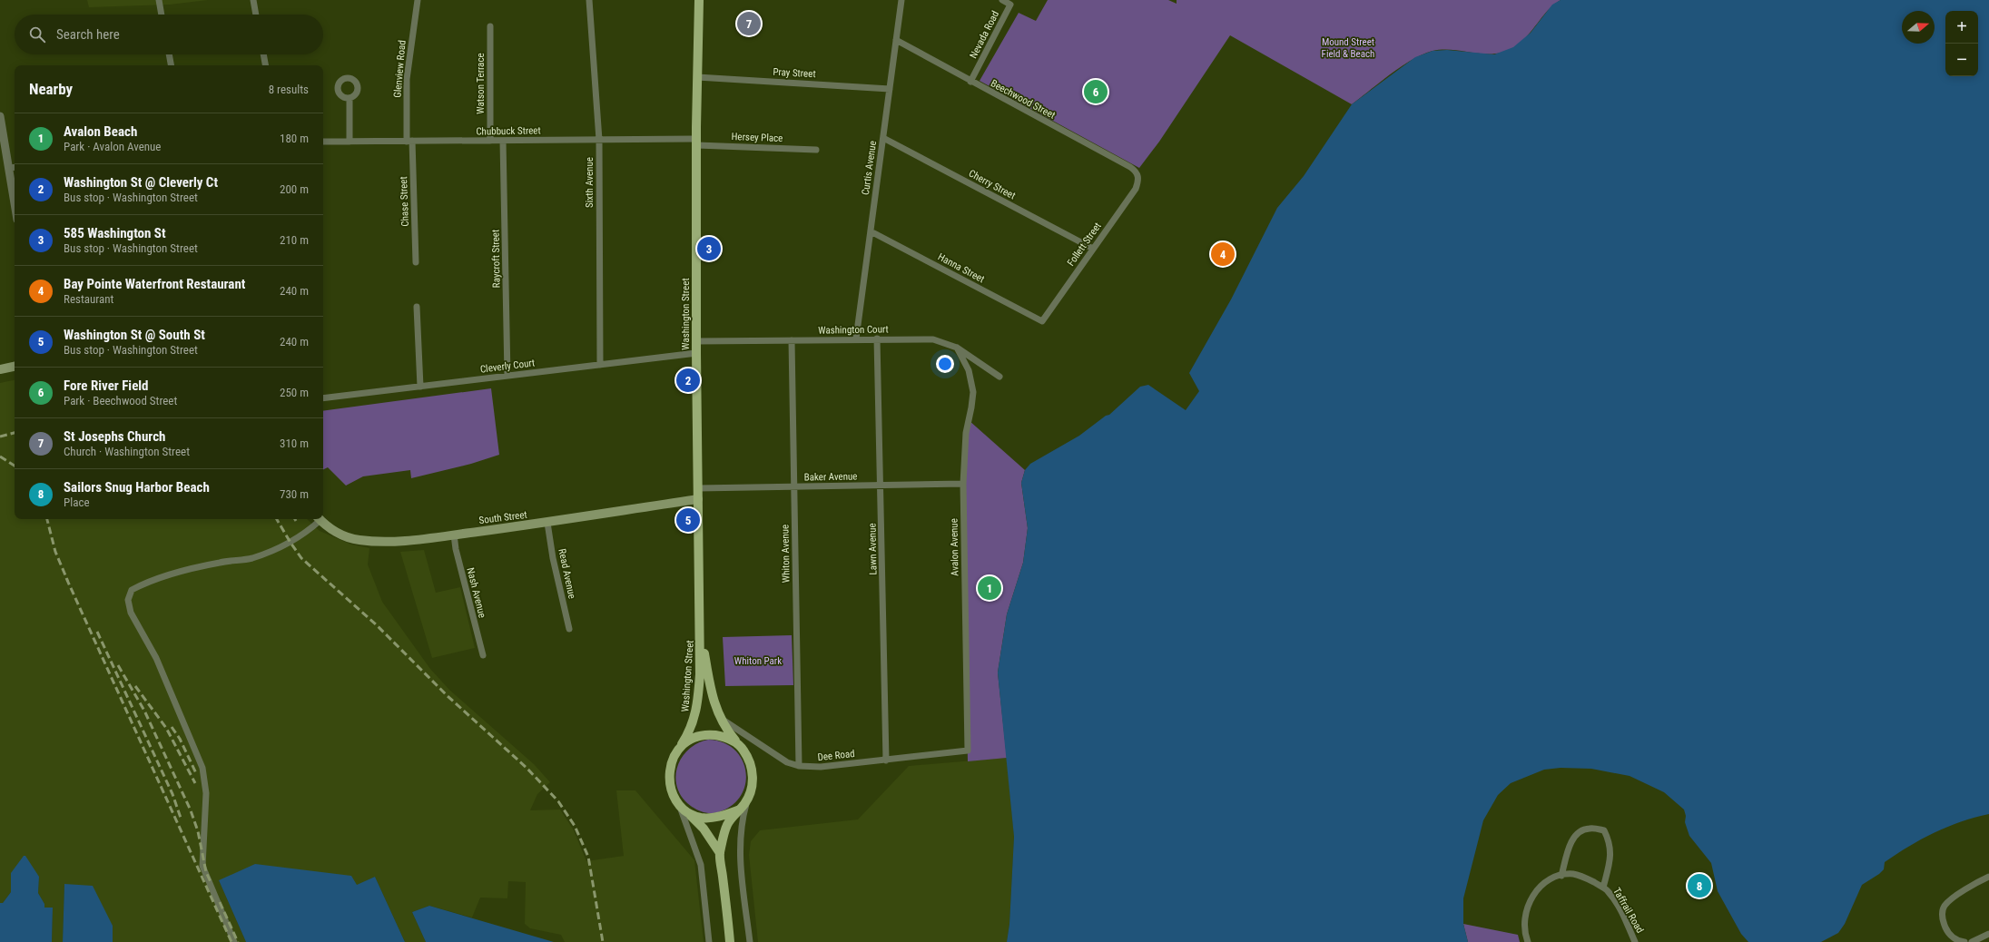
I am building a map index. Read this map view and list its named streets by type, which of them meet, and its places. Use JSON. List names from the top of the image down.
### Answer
{
  "streets": {
    "main road": ["Washington Street", "South Street"],
    "street": [
      "Nevada Road",
      "Glenview Road",
      "Pray Street",
      "Watson Terrace",
      "Beechwood Street",
      "Chubbuck Street",
      "Hersey Place",
      "Curtis Avenue",
      "Sixth Avenue",
      "Cherry Street",
      "Chase Street",
      "Follett Street",
      "Raycroft Street",
      "Hanna Street",
      "Washington Court",
      "Cleverly Court",
      "Baker Avenue",
      "Avalon Avenue",
      "Lawn Avenue",
      "Whiton Avenue",
      "Read Avenue",
      "Nash Avenue",
      "Dee Road",
      "Taffrail Road"
    ]
  },
  "crossings": [
    ["Nevada Road", "Beechwood Street"],
    ["Glenview Road", "Chubbuck Street"],
    ["Glenview Road", "Chase Street"],
    ["Pray Street", "Curtis Avenue"],
    ["Pray Street", "Washington Street"],
    ["Watson Terrace", "Chubbuck Street"],
    ["Beechwood Street", "Curtis Avenue"],
    ["Beechwood Street", "Follett Street"],
    ["Chubbuck Street", "Hersey Place"],
    ["Chubbuck Street", "Sixth Avenue"],
    ["Chubbuck Street", "Chase Street"],
    ["Chubbuck Street", "Raycroft Street"],
    ["Chubbuck Street", "Washington Street"],
    ["Hersey Place", "Washington Street"],
    ["Curtis Avenue", "Cherry Street"],
    ["Curtis Avenue", "Hanna Street"],
    ["Curtis Avenue", "Washington Court"],
    ["Sixth Avenue", "Cleverly Court"],
    ["Cherry Street", "Follett Street"],
    ["Follett Street", "Hanna Street"],
    ["Raycroft Street", "Cleverly Court"],
    ["Washington Street", "Washington Court"],
    ["Washington Street", "Cleverly Court"],
    ["Washington Street", "Baker Avenue"],
    ["Washington Street", "South Street"],
    ["Washington Street", "Dee Road"],
    ["Washington Court", "Avalon Avenue"],
    ["Washington Court", "Lawn Avenue"],
    ["Washington Court", "Whiton Avenue"],
    ["Baker Avenue", "Avalon Avenue"],
    ["Baker Avenue", "Lawn Avenue"],
    ["Baker Avenue", "Whiton Avenue"],
    ["South Street", "Read Avenue"],
    ["South Street", "Nash Avenue"],
    ["Avalon Avenue", "Dee Road"],
    ["Lawn Avenue", "Dee Road"],
    ["Whiton Avenue", "Dee Road"]
  ],
  "parks": ["Mound Street Field & Beach", "Whiton Park"],
  "north": "right",
  "page": {
    "pins": [
      "7",
      "6",
      "3",
      "4",
      "2",
      "5",
      "1",
      "8"
    ],
    "map_buttons": ["+", "−"],
    "search": "Search here",
    "heading": ["Nearby", "8 results"],
    "list": [
      {
        "mark": "1",
        "name": "Avalon Beach",
        "note": "Park · Avalon Avenue",
        "value": "180 m"
      },
      {
        "mark": "2",
        "name": "Washington St @ Cleverly Ct",
        "note": "Bus stop · Washington Street",
        "value": "200 m"
      },
      {
        "mark": "3",
        "name": "585 Washington St",
        "note": "Bus stop · Washington Street",
        "value": "210 m"
      },
      {
        "mark": "4",
        "name": "Bay Pointe Waterfront Restaurant",
        "note": "Restaurant",
        "value": "240 m"
      },
      {
        "mark": "5",
        "name": "Washington St @ South St",
        "note": "Bus stop · Washington Street",
        "value": "240 m"
      },
      {
        "mark": "6",
        "name": "Fore River Field",
        "note": "Park · Beechwood Street",
        "value": "250 m"
      },
      {
        "mark": "7",
        "name": "St Josephs Church",
        "note": "Church · Washington Street",
        "value": "310 m"
      },
      {
        "mark": "8",
        "name": "Sailors Snug Harbor Beach",
        "note": "Place",
        "value": "730 m"
      }
    ]
  }
}
